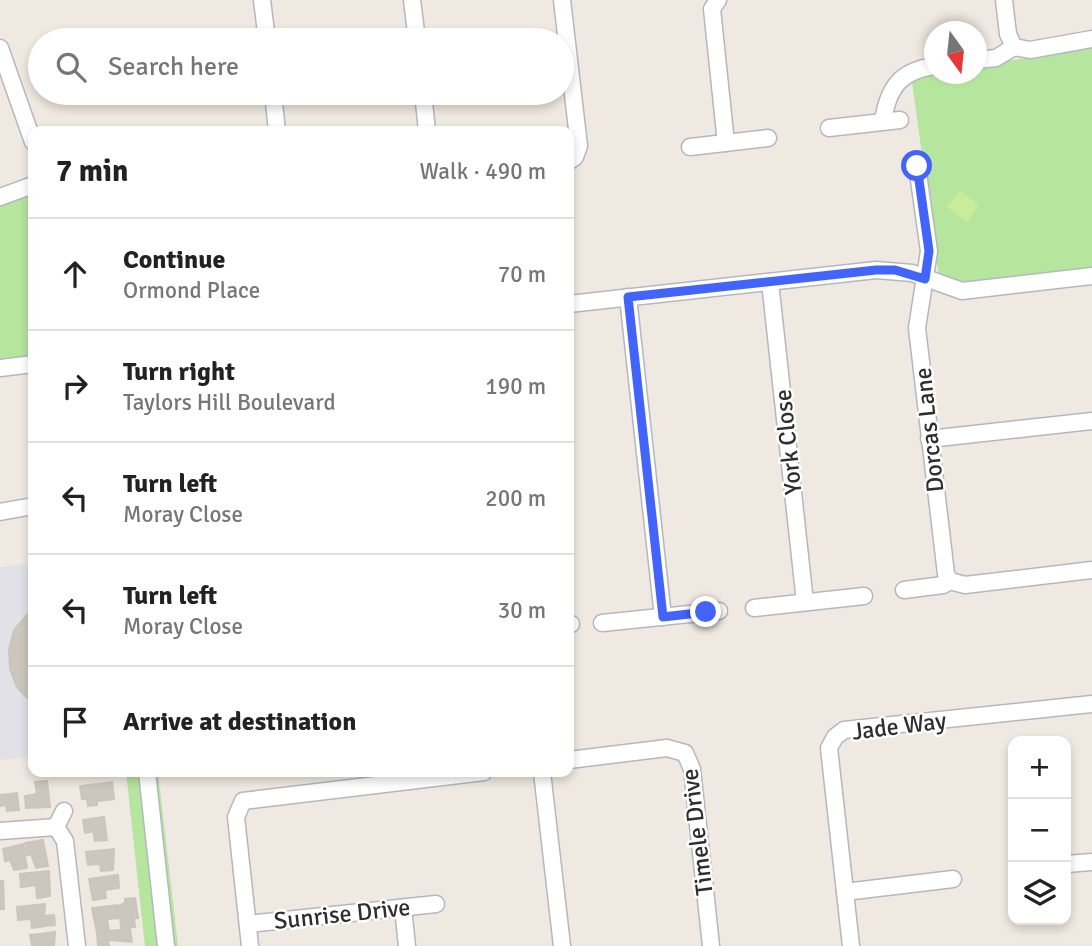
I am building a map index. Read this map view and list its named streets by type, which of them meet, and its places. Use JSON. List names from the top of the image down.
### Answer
{
  "streets": {
    "street": [
      "Dorcas Lane",
      "York Close",
      "Jade Way",
      "Timele Drive",
      "Sunrise Drive"
    ]
  },
  "north": "bottom",
  "page": {
    "search": "Search here",
    "heading": ["7 min", "Walk · 490 m"],
    "list": [
      ["Continue", "Ormond Place", "70 m"],
      ["Turn right", "Taylors Hill Boulevard", "190 m"],
      ["Turn left", "Moray Close", "200 m"],
      ["Turn left", "Moray Close", "30 m"],
      "Arrive at destination"
    ],
    "map_buttons": ["+", "−"]
  }
}
